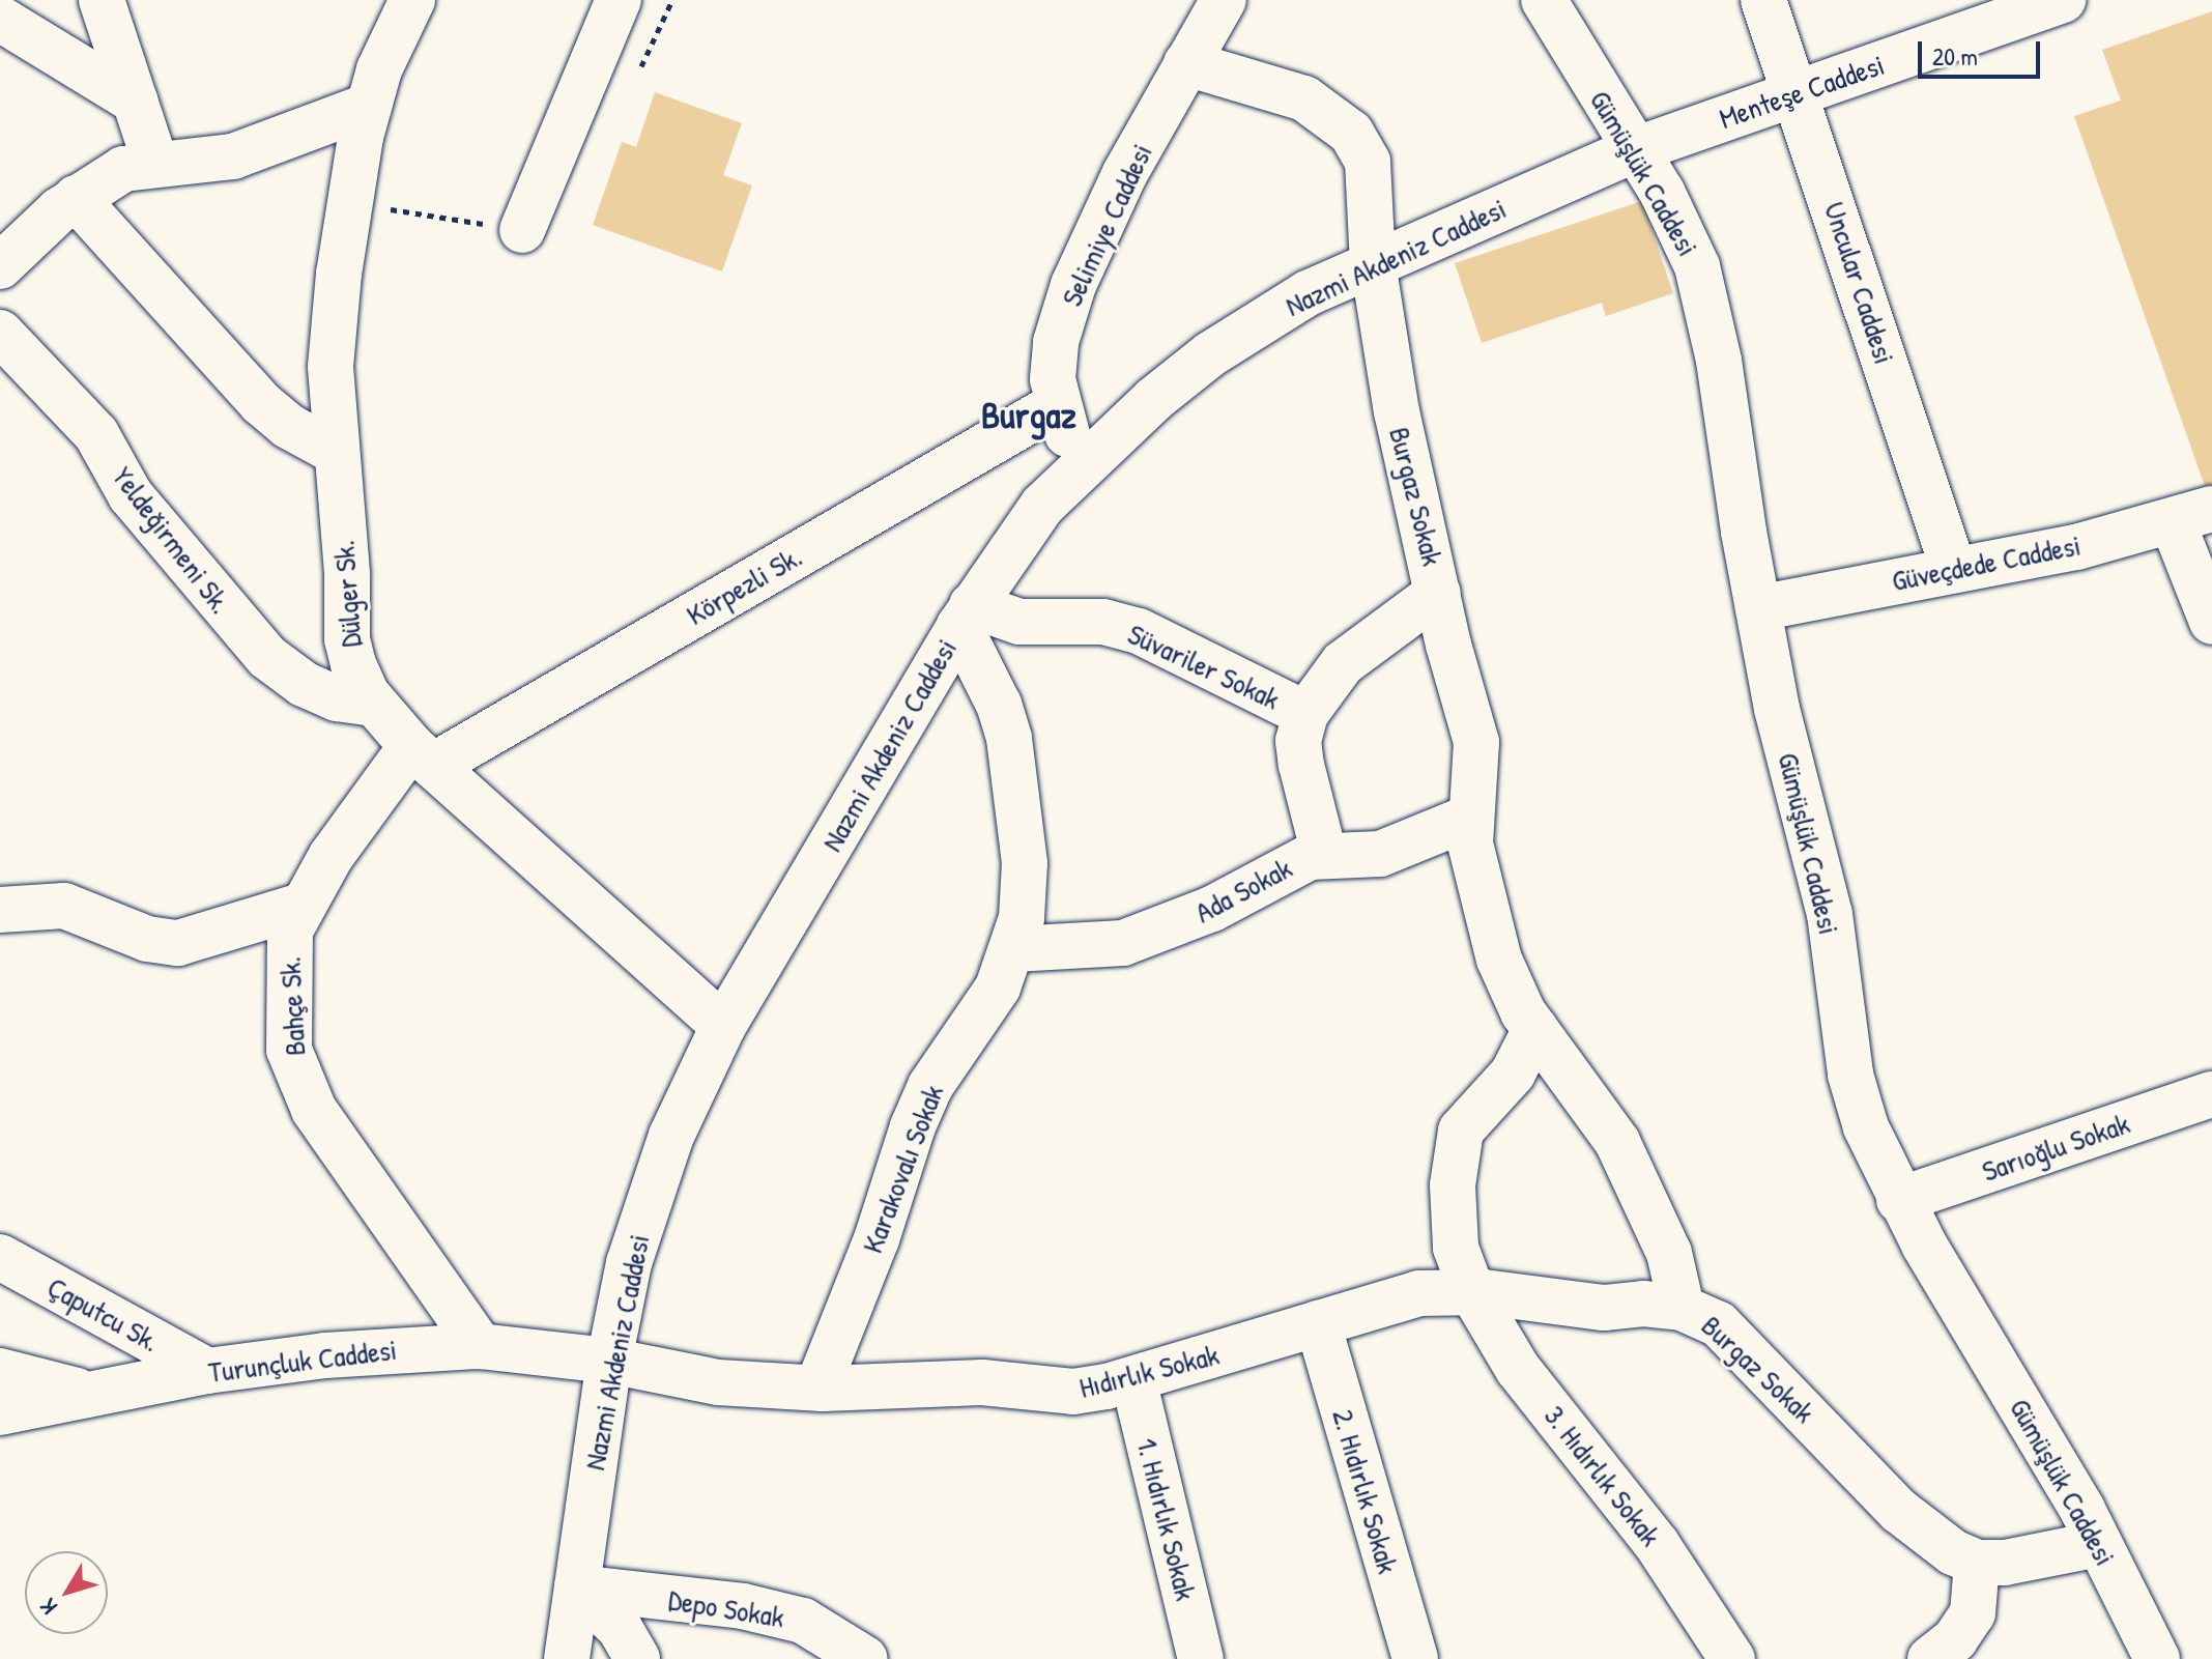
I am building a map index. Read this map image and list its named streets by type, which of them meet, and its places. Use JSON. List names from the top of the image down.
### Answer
{
  "streets": {
    "street": [
      "Menteşe Caddesi",
      "Gümüşlük Caddesi",
      "Selimiye Caddesi",
      "Nazmi Akdeniz Caddesi",
      "Uncular Caddesi",
      "Burgaz Sokak",
      "Yeldeğirmeni Sk.",
      "Güveçdede Caddesi",
      "Körpezli Sk.",
      "Dülger Sk.",
      "Süvariler Sokak",
      "Ada Sokak",
      "Bahçe Sk.",
      "Sarıoğlu Sokak",
      "Karakovalı Sokak",
      "Çaputcu Sk.",
      "Turunçluk Caddesi",
      "Hıdırlık Sokak",
      "3. Hıdırlık Sokak",
      "2. Hıdırlık Sokak",
      "1. Hıdırlık Sokak",
      "Depo Sokak"
    ]
  },
  "crossings": [
    ["Menteşe Caddesi", "Gümüşlük Caddesi"],
    ["Menteşe Caddesi", "Nazmi Akdeniz Caddesi"],
    ["Menteşe Caddesi", "Uncular Caddesi"],
    ["Gümüşlük Caddesi", "Nazmi Akdeniz Caddesi"],
    ["Gümüşlük Caddesi", "Güveçdede Caddesi"],
    ["Gümüşlük Caddesi", "Sarıoğlu Sokak"],
    ["Selimiye Caddesi", "Nazmi Akdeniz Caddesi"],
    ["Selimiye Caddesi", "Burgaz Sokak"],
    ["Selimiye Caddesi", "Körpezli Sk."],
    ["Nazmi Akdeniz Caddesi", "Burgaz Sokak"],
    ["Nazmi Akdeniz Caddesi", "Dülger Sk."],
    ["Nazmi Akdeniz Caddesi", "Süvariler Sokak"],
    ["Nazmi Akdeniz Caddesi", "Karakovalı Sokak"],
    ["Nazmi Akdeniz Caddesi", "Turunçluk Caddesi"],
    ["Nazmi Akdeniz Caddesi", "Hıdırlık Sokak"],
    ["Nazmi Akdeniz Caddesi", "Depo Sokak"],
    ["Uncular Caddesi", "Güveçdede Caddesi"],
    ["Burgaz Sokak", "Süvariler Sokak"],
    ["Burgaz Sokak", "Ada Sokak"],
    ["Burgaz Sokak", "Hıdırlık Sokak"],
    ["Yeldeğirmeni Sk.", "Dülger Sk."],
    ["Körpezli Sk.", "Dülger Sk."],
    ["Körpezli Sk.", "Bahçe Sk."],
    ["Dülger Sk.", "Bahçe Sk."],
    ["Süvariler Sokak", "Karakovalı Sokak"],
    ["Ada Sokak", "Karakovalı Sokak"],
    ["Bahçe Sk.", "Turunçluk Caddesi"],
    ["Karakovalı Sokak", "Hıdırlık Sokak"],
    ["Çaputcu Sk.", "Turunçluk Caddesi"],
    ["Turunçluk Caddesi", "Hıdırlık Sokak"],
    ["Hıdırlık Sokak", "3. Hıdırlık Sokak"],
    ["Hıdırlık Sokak", "2. Hıdırlık Sokak"],
    ["Hıdırlık Sokak", "1. Hıdırlık Sokak"]
  ],
  "districts": ["Burgaz"],
  "scale_bar": "20 m",
  "north": "bottom left"
}
